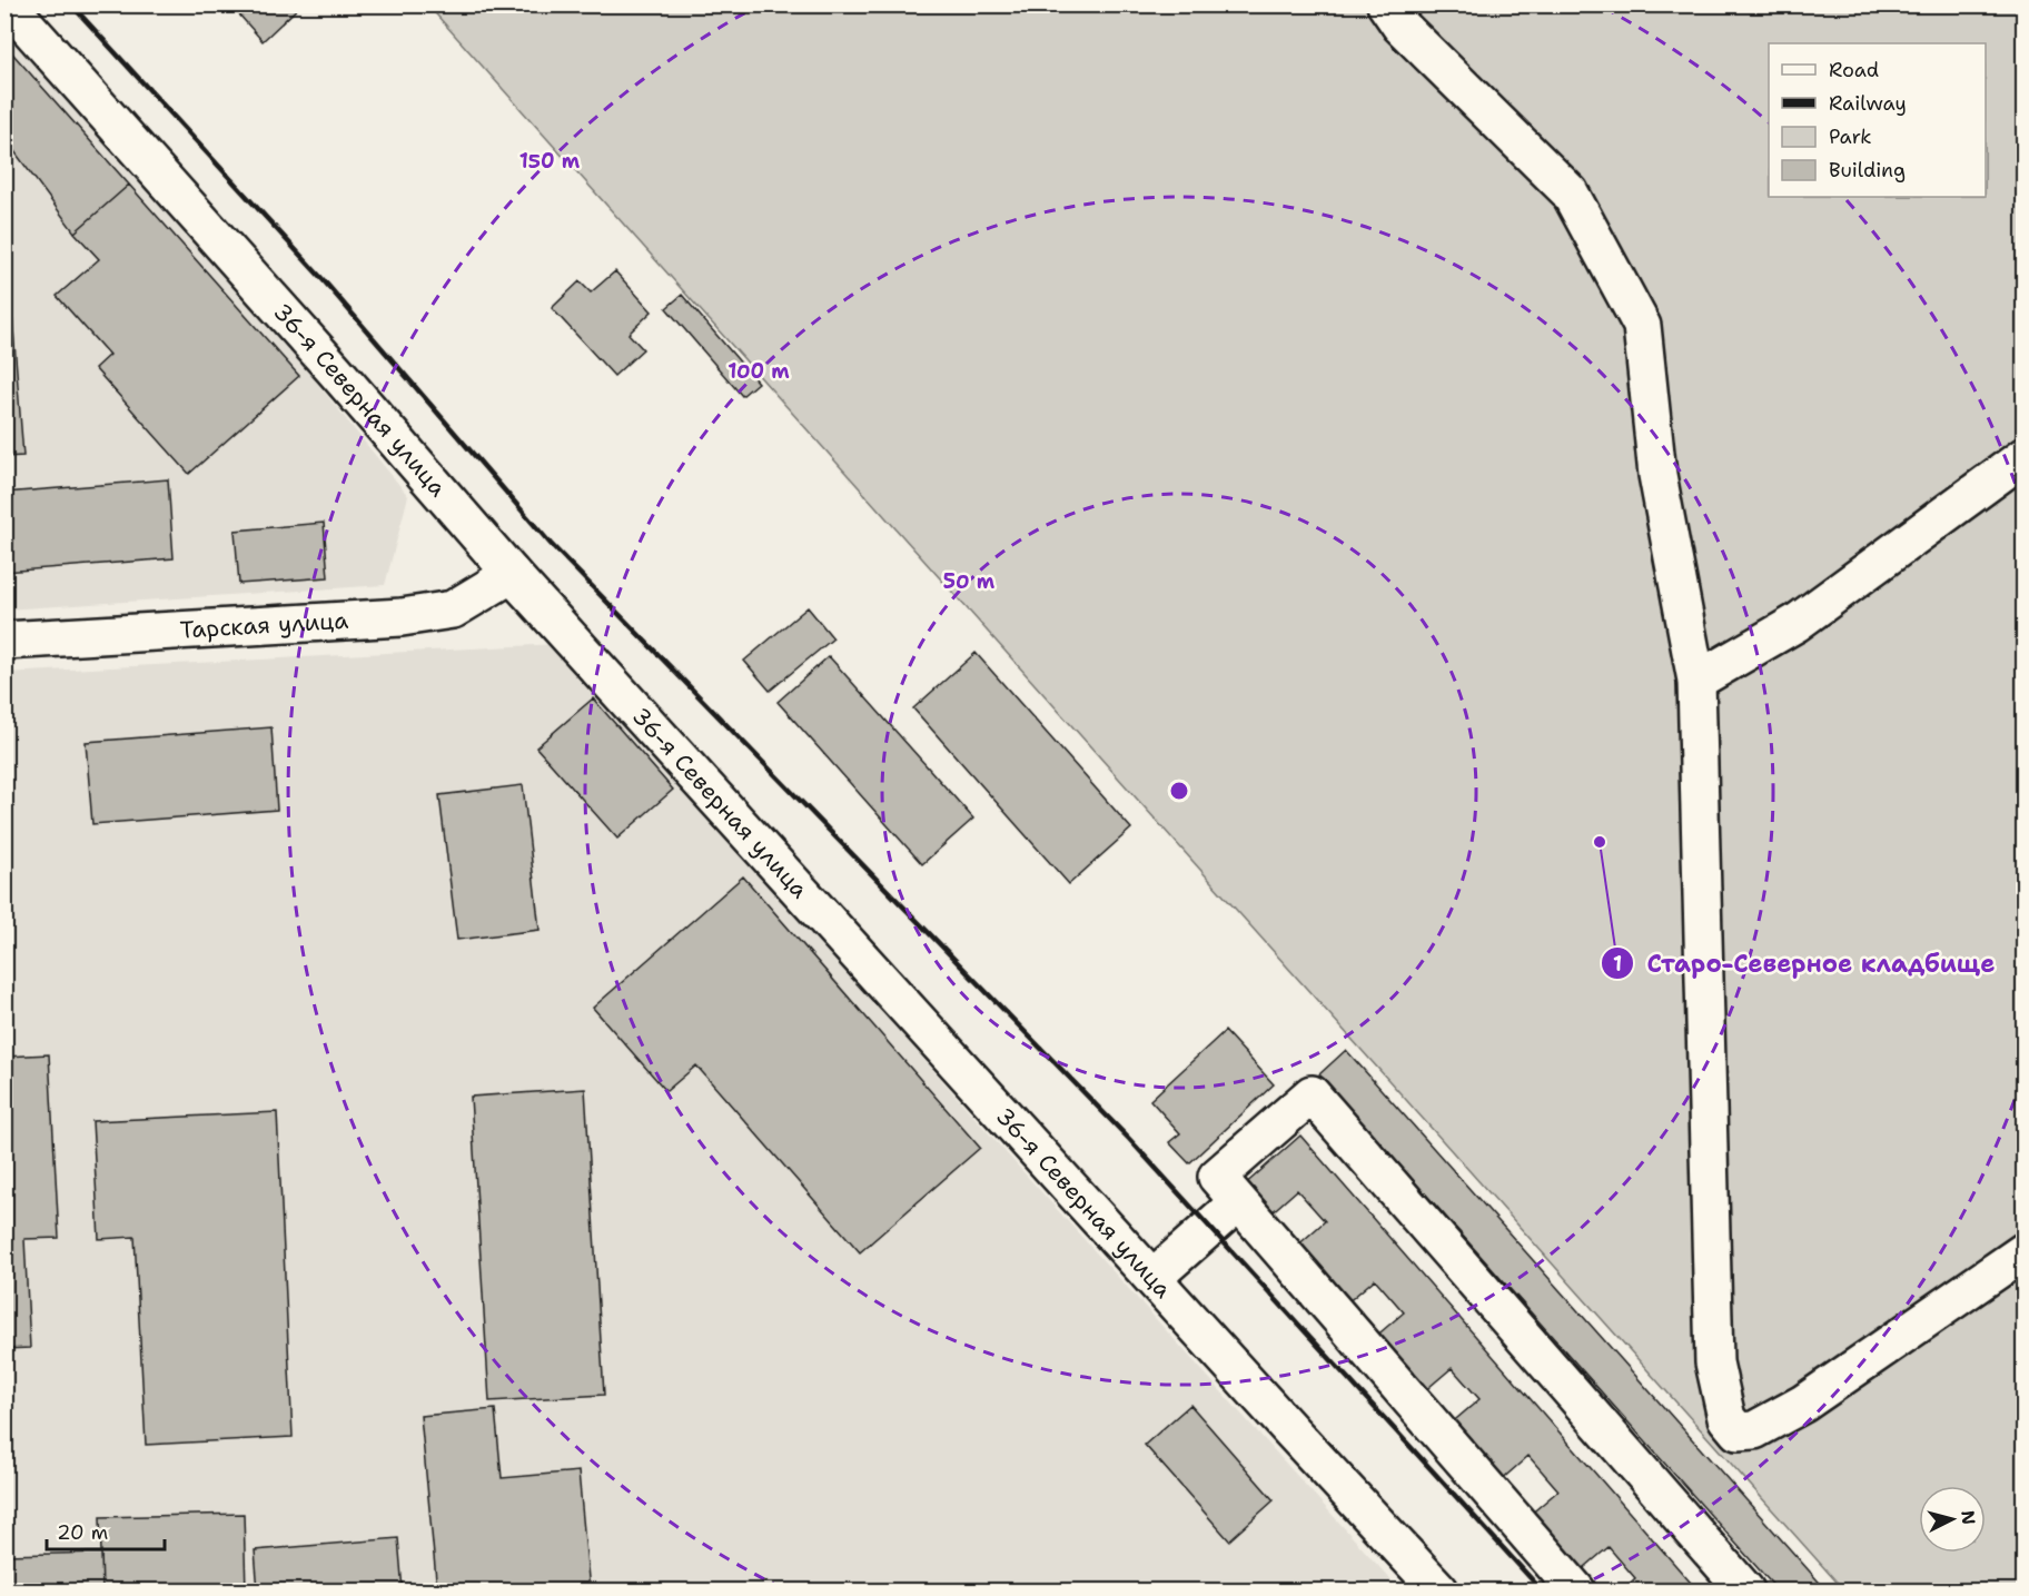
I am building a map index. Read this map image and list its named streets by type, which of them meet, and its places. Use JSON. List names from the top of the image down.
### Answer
{
  "streets": {
    "main road": ["36-я Северная улица", "Тарская улица"]
  },
  "crossings": [
    ["36-я Северная улица", "Тарская улица"]
  ],
  "places": ["Старо-Северное кладбище"],
  "legend": [
    "Road",
    "Railway",
    "Park",
    "Building"
  ],
  "scale_bar": "20 m",
  "north": "right",
  "rings": ["150 m", "100 m", "50 m"]
}
